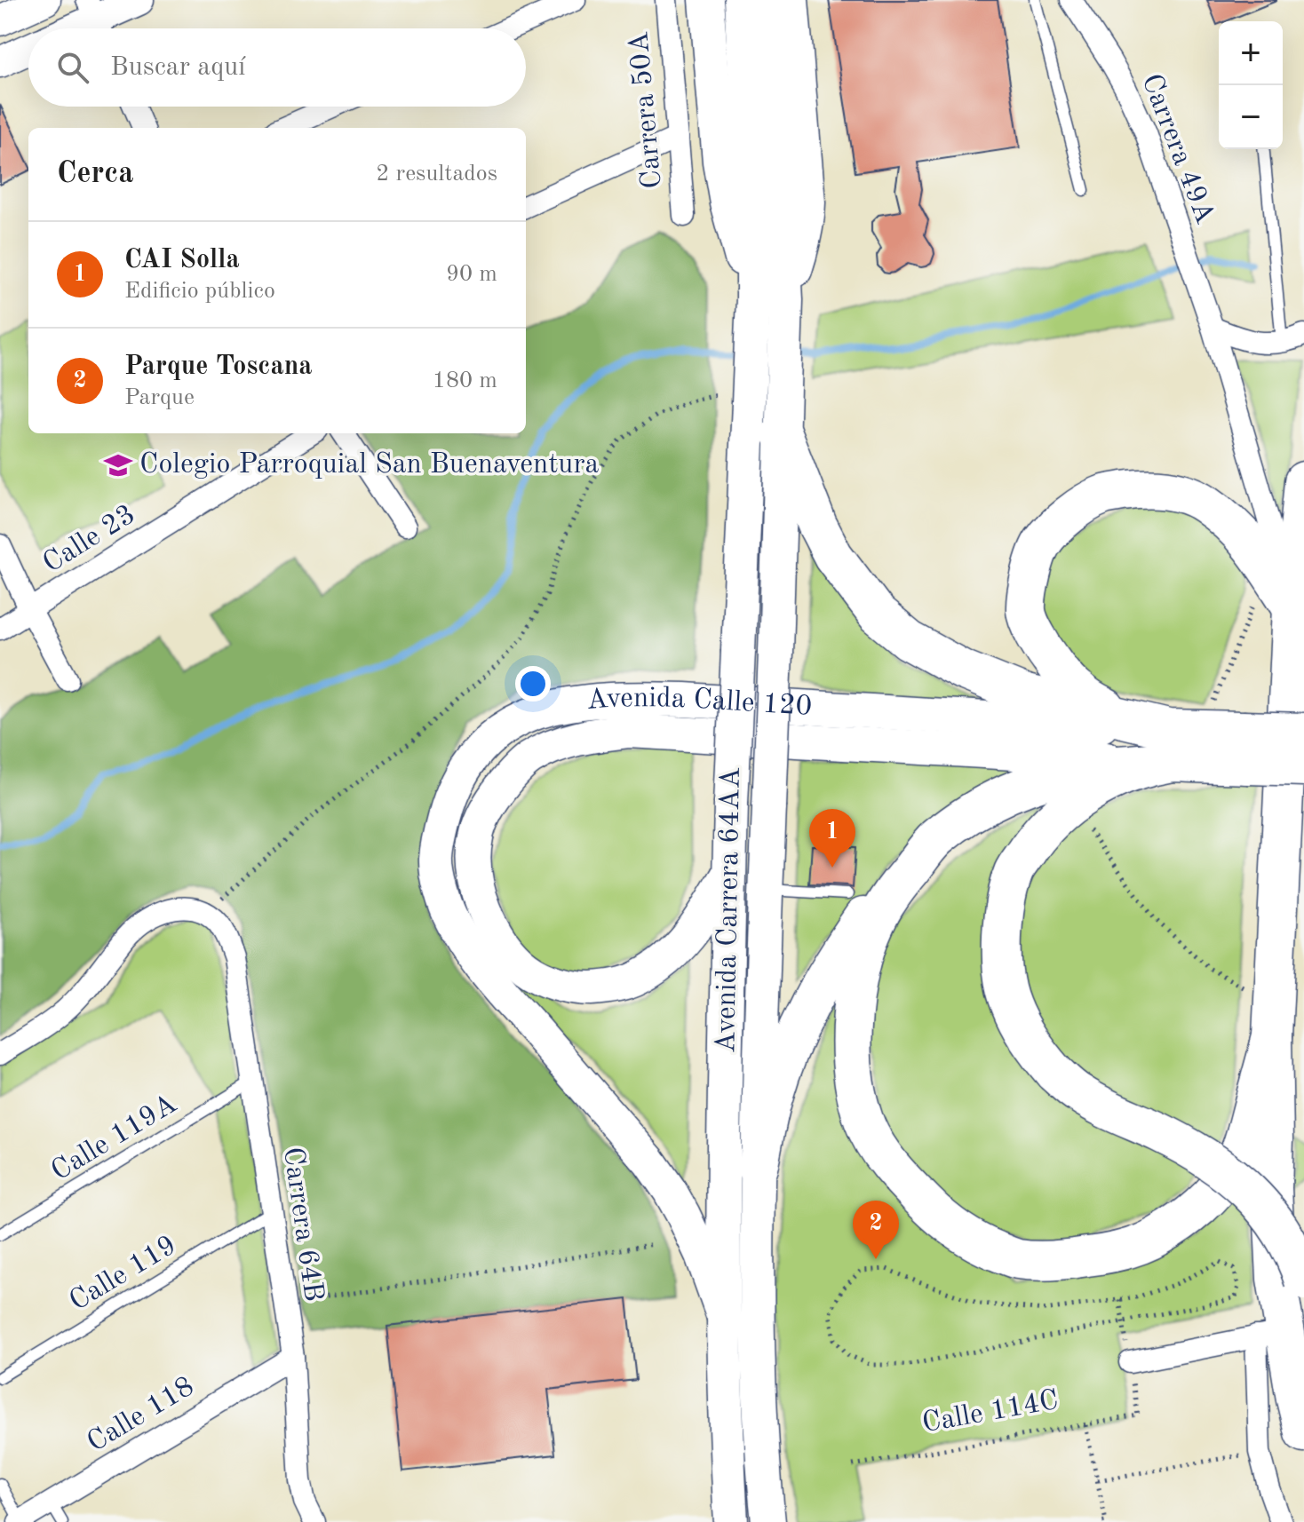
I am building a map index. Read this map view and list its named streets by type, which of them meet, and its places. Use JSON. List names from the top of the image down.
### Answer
{
  "streets": {
    "highway": ["Avenida Calle 120"],
    "main road": ["Avenida Carrera 64AA"],
    "street": [
      "Carrera 50A",
      "Carrera 49A",
      "Calle 23",
      "Carrera 64B",
      "Calle 118"
    ],
    "lane": ["Calle 119A", "Calle 119"],
    "path": ["Calle 114C"]
  },
  "crossings": [
    ["Avenida Calle 120", "Avenida Carrera 64AA"],
    ["Calle 119A", "Carrera 64B"],
    ["Carrera 64B", "Calle 119"],
    ["Carrera 64B", "Calle 118"]
  ],
  "places": {
    "school or university": ["Colegio Parroquial San Buenaventura"]
  },
  "page": {
    "map_buttons": ["+", "−"],
    "search": "Buscar aquí",
    "heading": ["Cerca", "2 resultados"],
    "list": [
      {
        "mark": "1",
        "name": "CAI Solla",
        "note": "Edificio público",
        "value": "90 m"
      },
      {
        "mark": "2",
        "name": "Parque Toscana",
        "note": "Parque",
        "value": "180 m"
      }
    ],
    "pins": ["1", "2"]
  }
}
